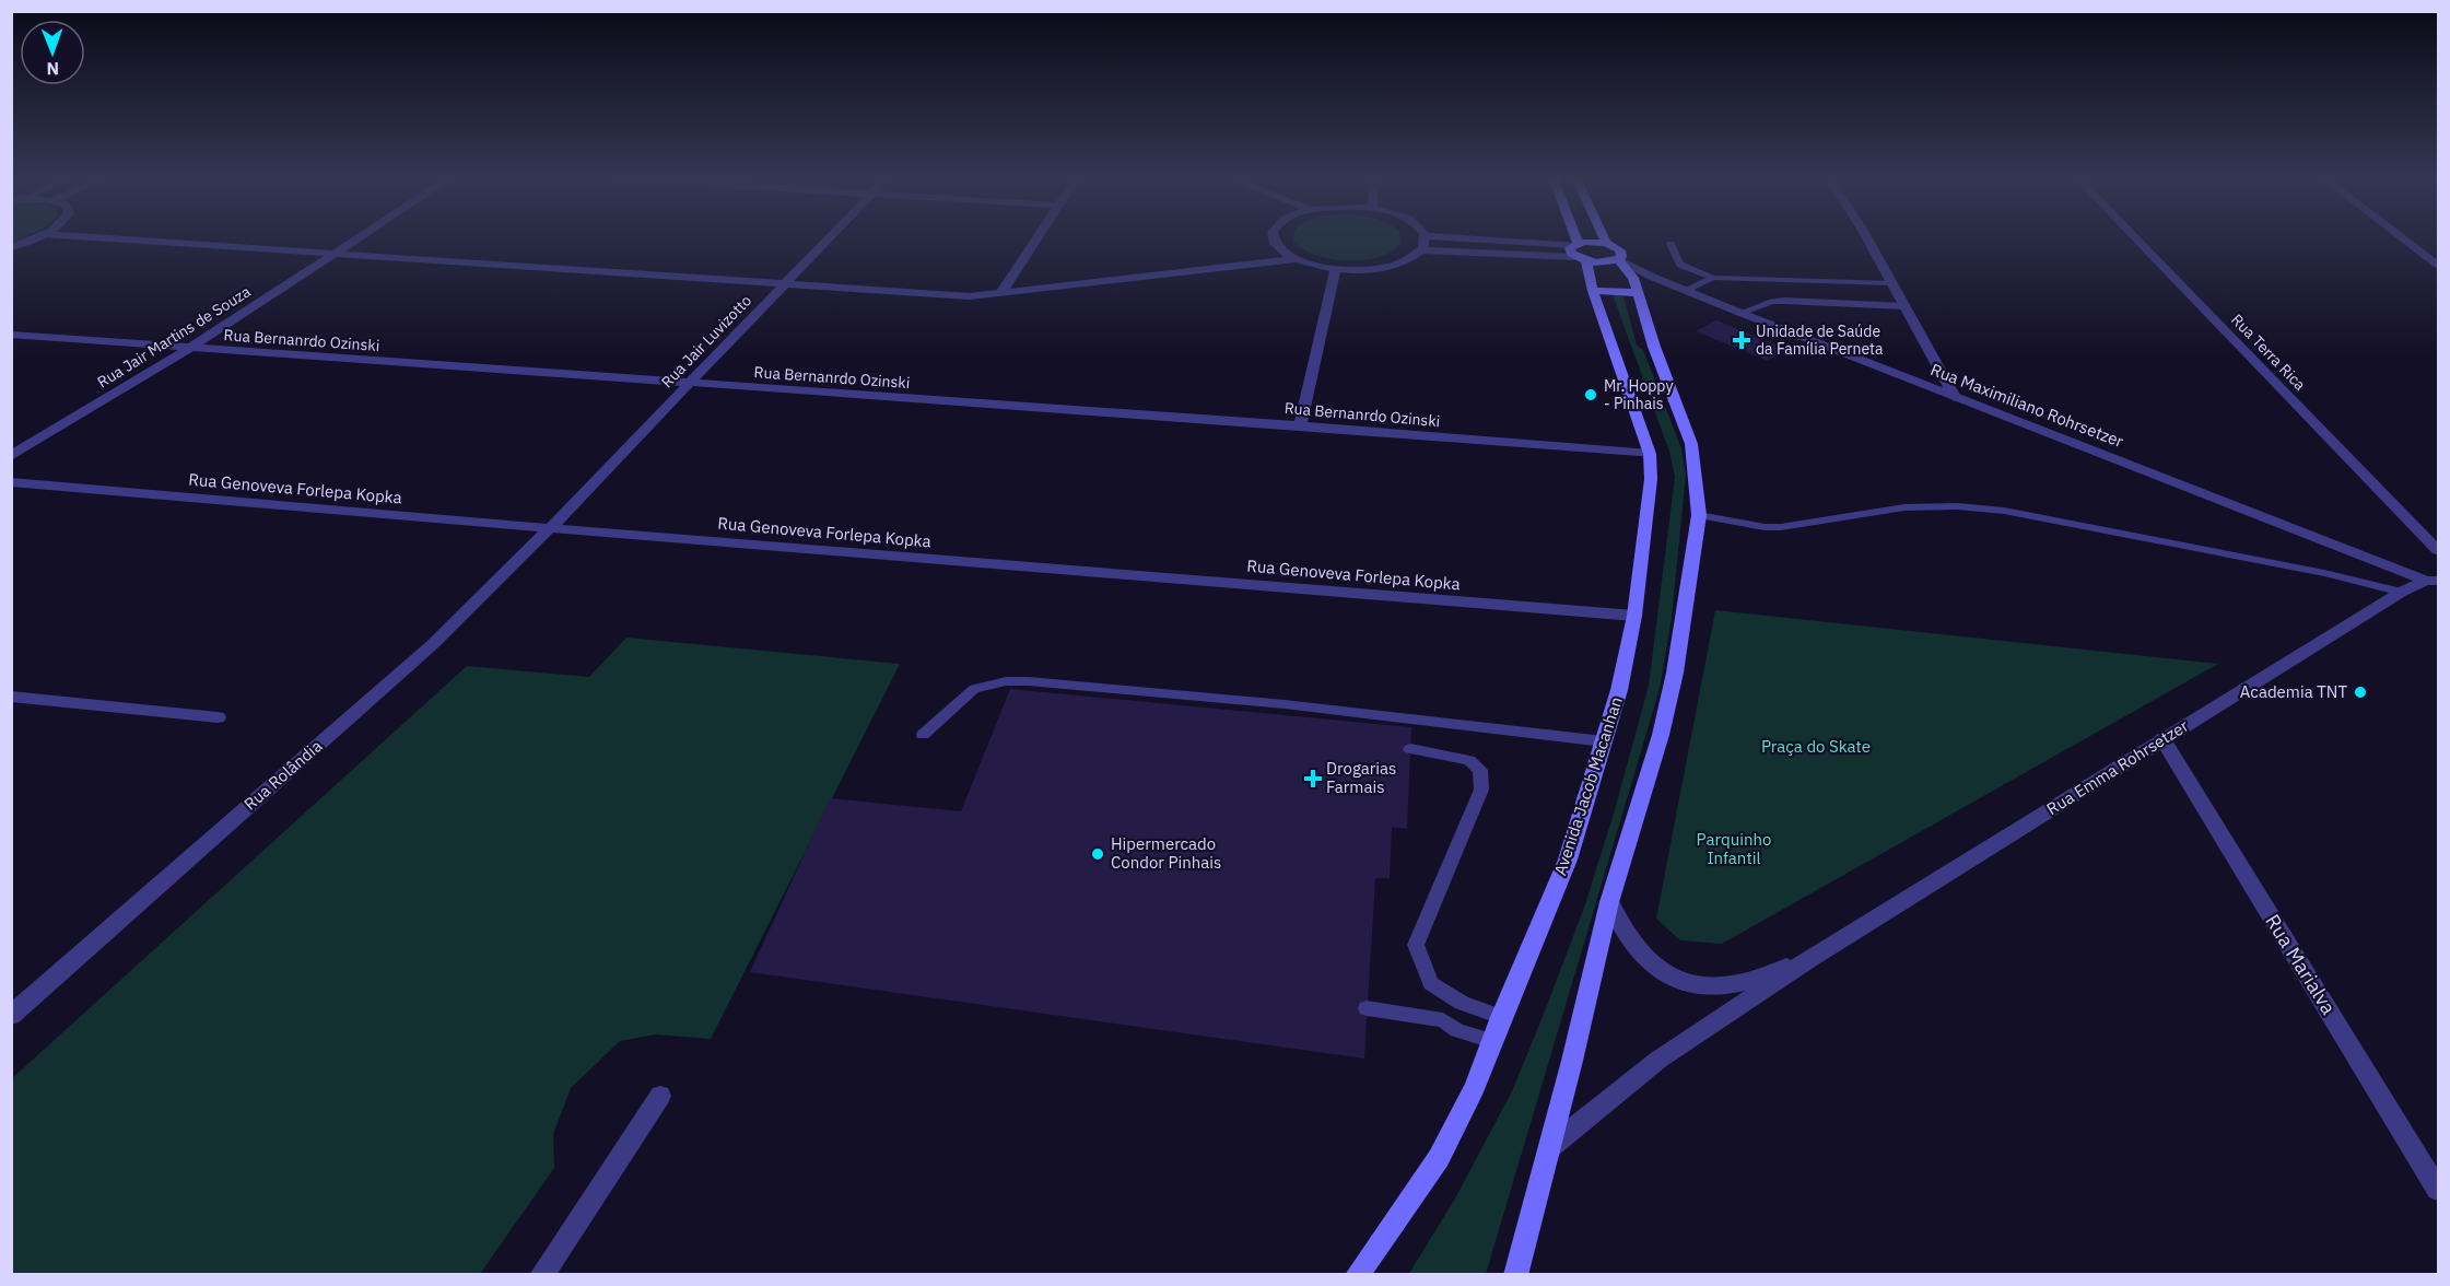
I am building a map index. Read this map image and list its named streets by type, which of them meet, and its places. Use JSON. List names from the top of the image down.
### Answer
{
  "streets": {
    "main road": ["Avenida Jacob Macanhan"],
    "street": [
      "Rua Jair Martins de Souza",
      "Rua Bernanrdo Ozinski",
      "Rua Jair Luvizotto",
      "Rua Terra Rica",
      "Rua Maximiliano Rohrsetzer",
      "Rua Genoveva Forlepa Kopka",
      "Rua Emma Rohrsetzer",
      "Rua Rolândia",
      "Rua Marialva"
    ]
  },
  "crossings": [
    ["Rua Jair Martins de Souza", "Rua Bernanrdo Ozinski"],
    ["Rua Bernanrdo Ozinski", "Rua Jair Luvizotto"],
    ["Rua Bernanrdo Ozinski", "Avenida Jacob Macanhan"],
    ["Rua Jair Luvizotto", "Rua Genoveva Forlepa Kopka"],
    ["Rua Jair Luvizotto", "Rua Rolândia"],
    ["Rua Maximiliano Rohrsetzer", "Rua Emma Rohrsetzer"],
    ["Rua Genoveva Forlepa Kopka", "Rua Rolândia"],
    ["Rua Genoveva Forlepa Kopka", "Avenida Jacob Macanhan"],
    ["Rua Emma Rohrsetzer", "Rua Marialva"]
  ],
  "parks": ["Praça do Skate", "Parquinho Infantil"],
  "places": {
    "health": ["Unidade de Saúde da Família Perneta", "Drogarias Farmais"],
    "other": ["Mr. Hoppy - Pinhais", "Academia TNT", "Hipermercado Condor Pinhais"]
  },
  "north": "bottom"
}
